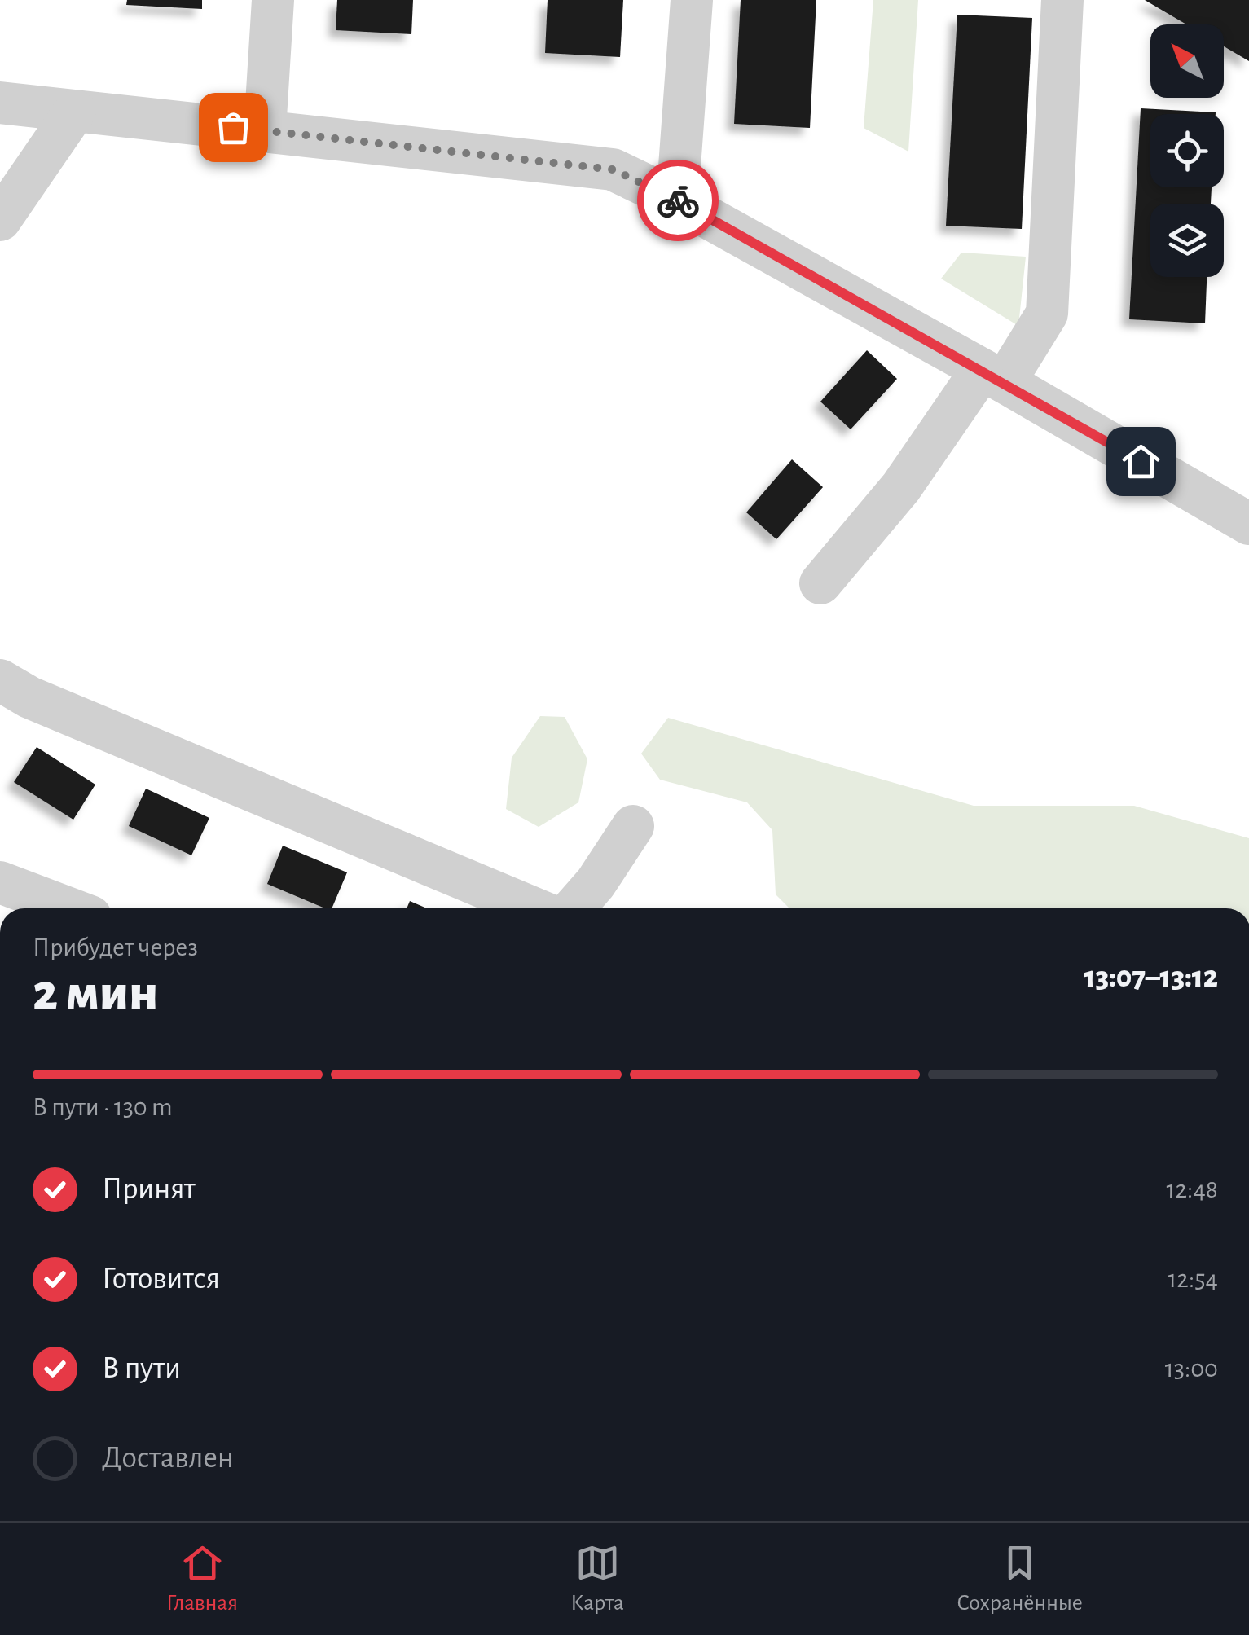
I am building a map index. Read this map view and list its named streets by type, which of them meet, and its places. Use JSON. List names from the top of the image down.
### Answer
{
  "north": "top left",
  "page": {
    "heading": ["2 мин", "Прибудет через", "13:07–13:12"],
    "bar": "В пути · 130 m",
    "list": [
      ["Принят", "12:48"],
      ["Готовится", "12:54"],
      ["В пути", "13:00"],
      "Доставлен"
    ],
    "tabs": ["Главная", "Карта", "Сохранённые"]
  }
}
